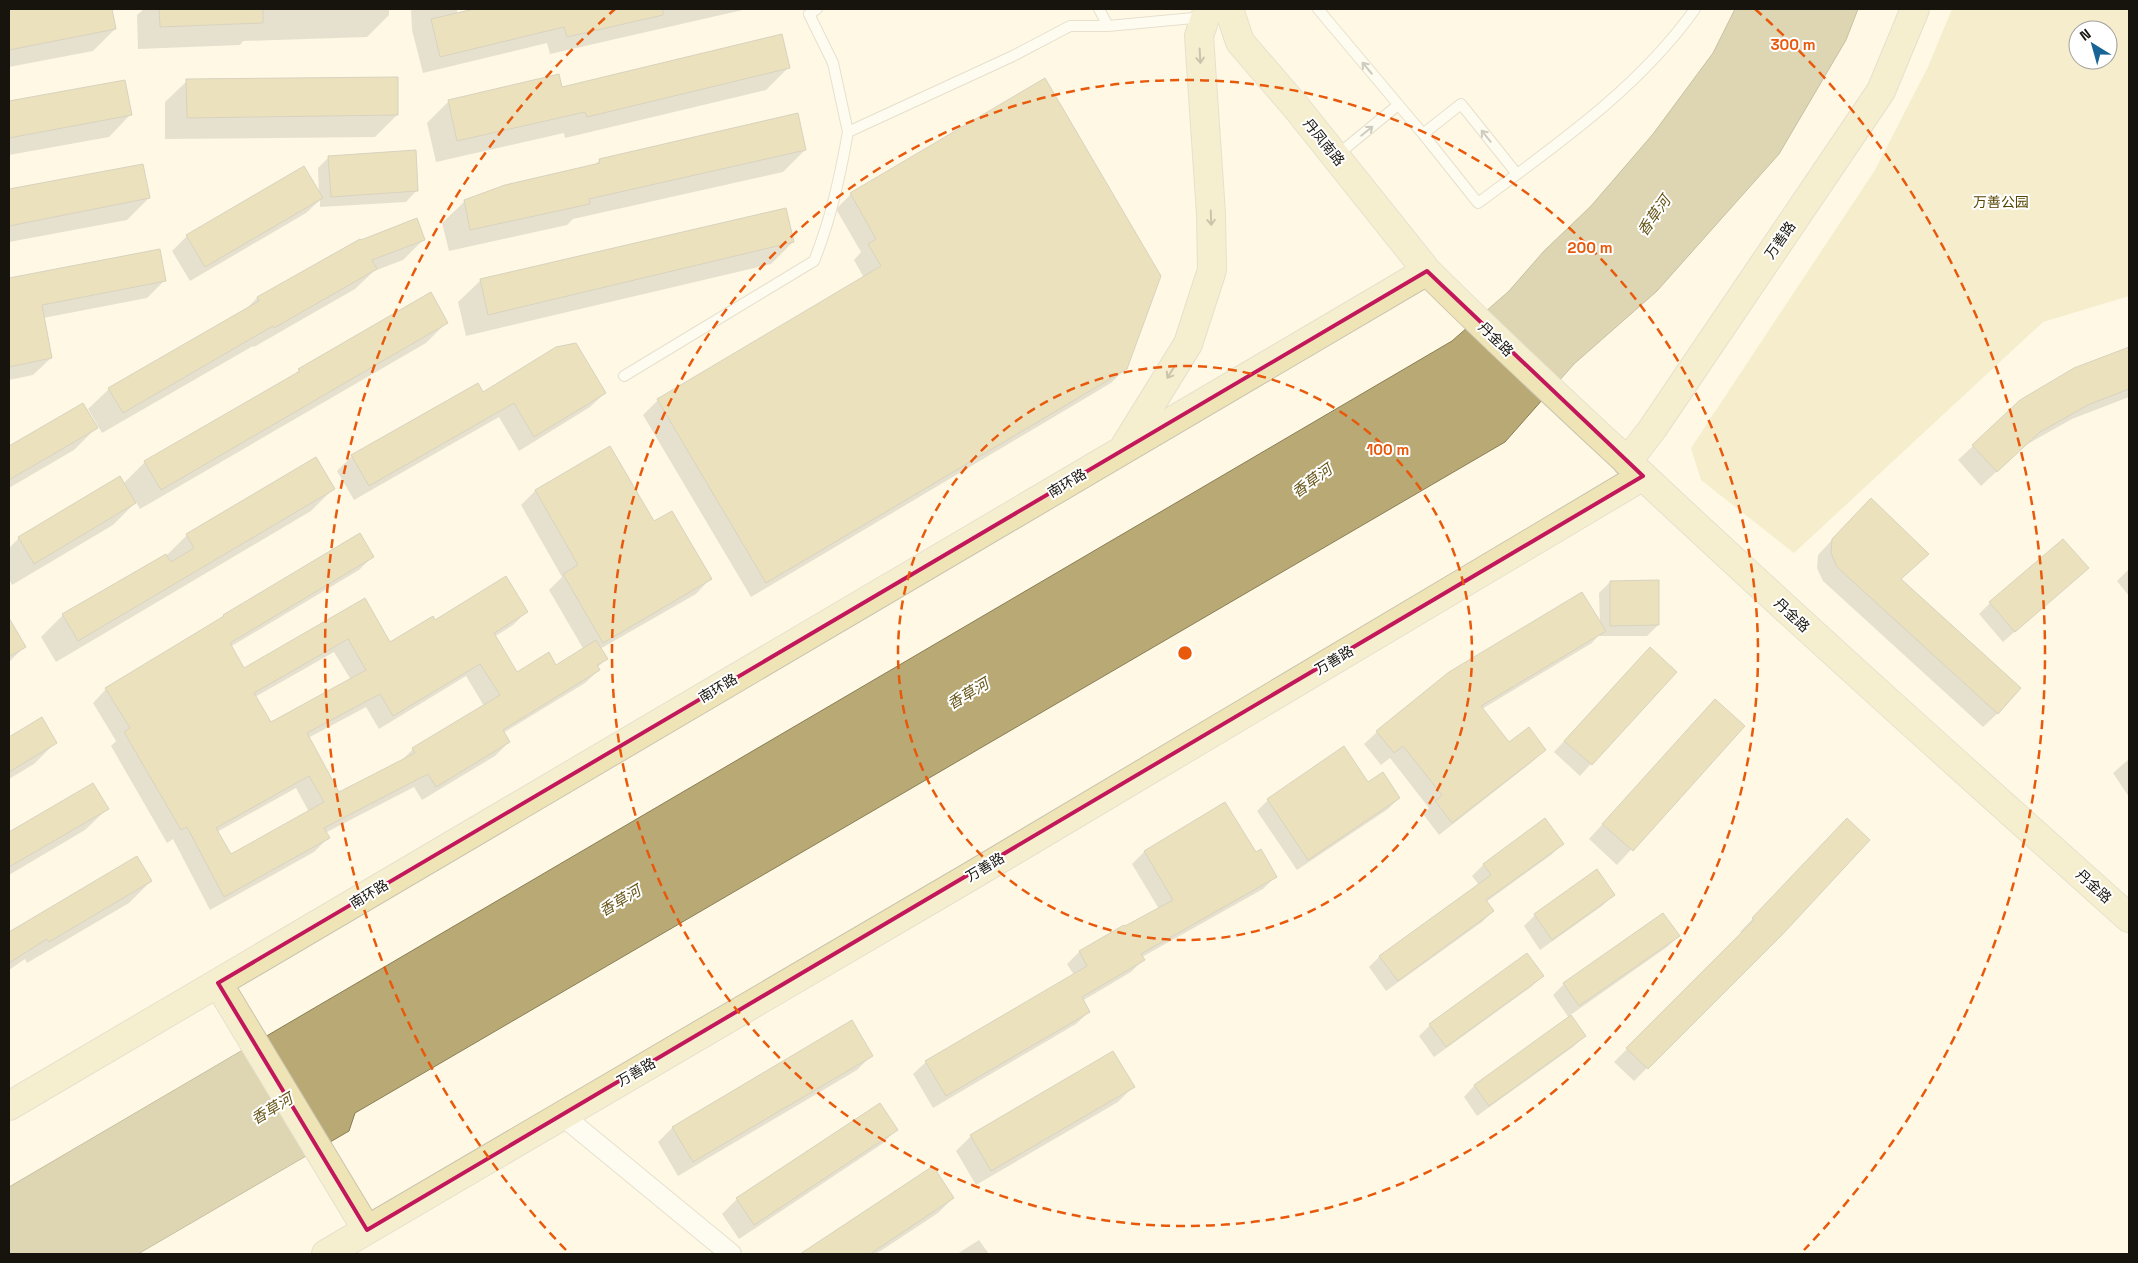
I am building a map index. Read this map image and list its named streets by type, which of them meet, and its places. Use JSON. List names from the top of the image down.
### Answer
{
  "streets": {
    "main road": [
      "丹凤南路",
      "万善路",
      "丹金路",
      "南环路"
    ]
  },
  "crossings": [
    ["丹凤南路", "丹金路"],
    ["丹凤南路", "南环路"],
    ["万善路", "丹金路"]
  ],
  "water": ["香草河"],
  "parks": ["万善公园"],
  "north": "top left",
  "rings": ["300 m", "200 m", "100 m"]
}
